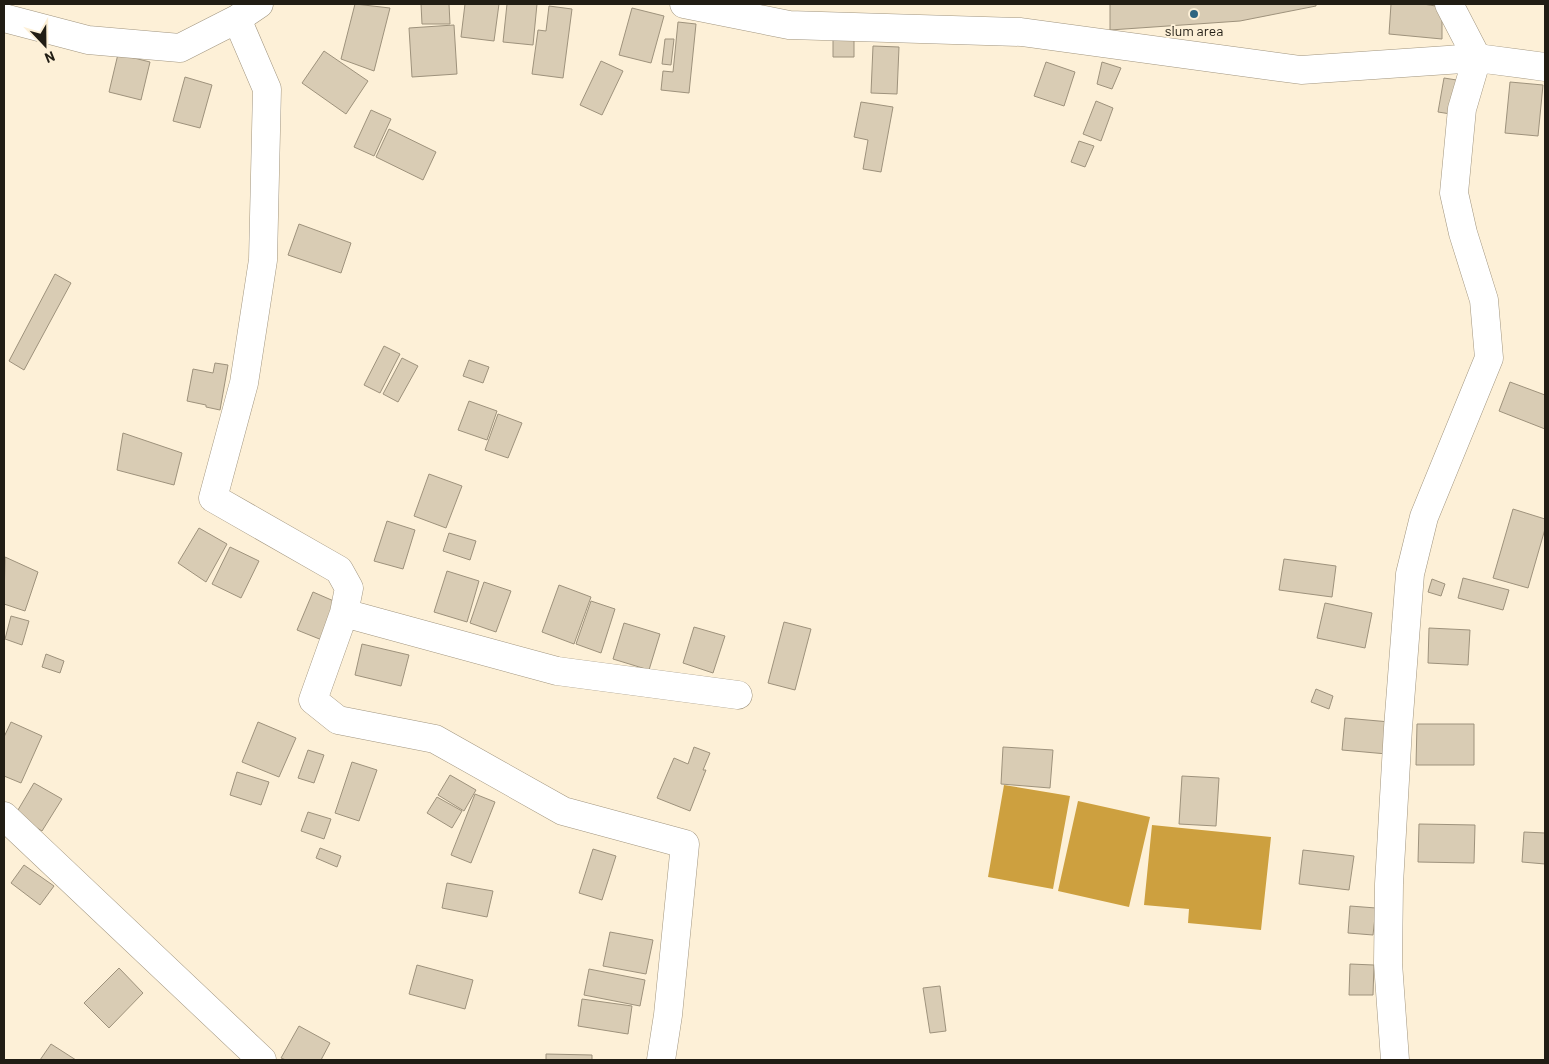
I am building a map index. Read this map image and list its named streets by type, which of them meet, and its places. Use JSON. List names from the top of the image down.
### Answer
{
  "places": ["slum area"],
  "north": "bottom"
}
